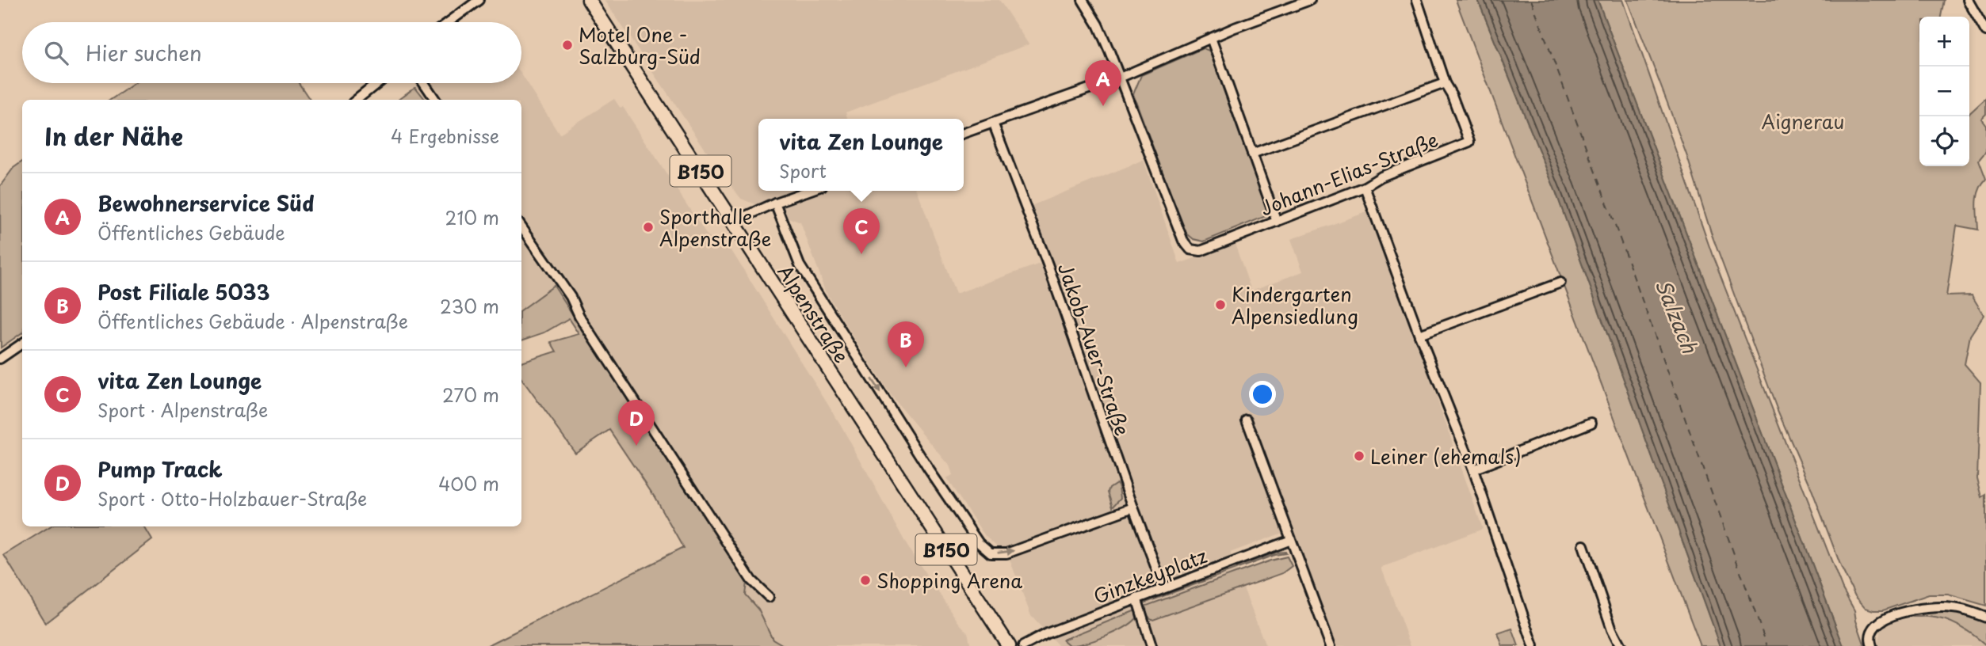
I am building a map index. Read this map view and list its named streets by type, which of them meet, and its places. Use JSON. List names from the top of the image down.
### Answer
{
  "streets": {
    "main road": ["B150", "Alpenstraße"],
    "street": ["Johann-Elias-Straße", "Jakob-Auer-Straße", "Ginzkeyplatz"]
  },
  "crossings": [
    ["Alpenstraße", "Jakob-Auer-Straße"],
    ["Jakob-Auer-Straße", "Ginzkeyplatz"]
  ],
  "water": ["Salzach"],
  "parks": ["Aignerau"],
  "places": [
    "Motel One - Salzburg-Süd",
    "Sporthalle Alpenstraße",
    "Kindergarten Alpensiedlung",
    "Leiner (ehemals)",
    "Shopping Arena"
  ],
  "page": {
    "map_buttons": ["+", "−"],
    "search": "Hier suchen",
    "pins": [
      "A",
      "C",
      "B",
      "D"
    ],
    "heading": ["In der Nähe", "4 Ergebnisse"],
    "popup": ["vita Zen Lounge", "Sport"],
    "list": [
      {
        "mark": "A",
        "name": "Bewohnerservice Süd",
        "note": "Öffentliches Gebäude",
        "value": "210 m"
      },
      {
        "mark": "B",
        "name": "Post Filiale 5033",
        "note": "Öffentliches Gebäude · Alpenstraße",
        "value": "230 m"
      },
      {
        "mark": "C",
        "name": "vita Zen Lounge",
        "note": "Sport · Alpenstraße",
        "value": "270 m"
      },
      {
        "mark": "D",
        "name": "Pump Track",
        "note": "Sport · Otto-Holzbauer-Straße",
        "value": "400 m"
      }
    ]
  }
}
